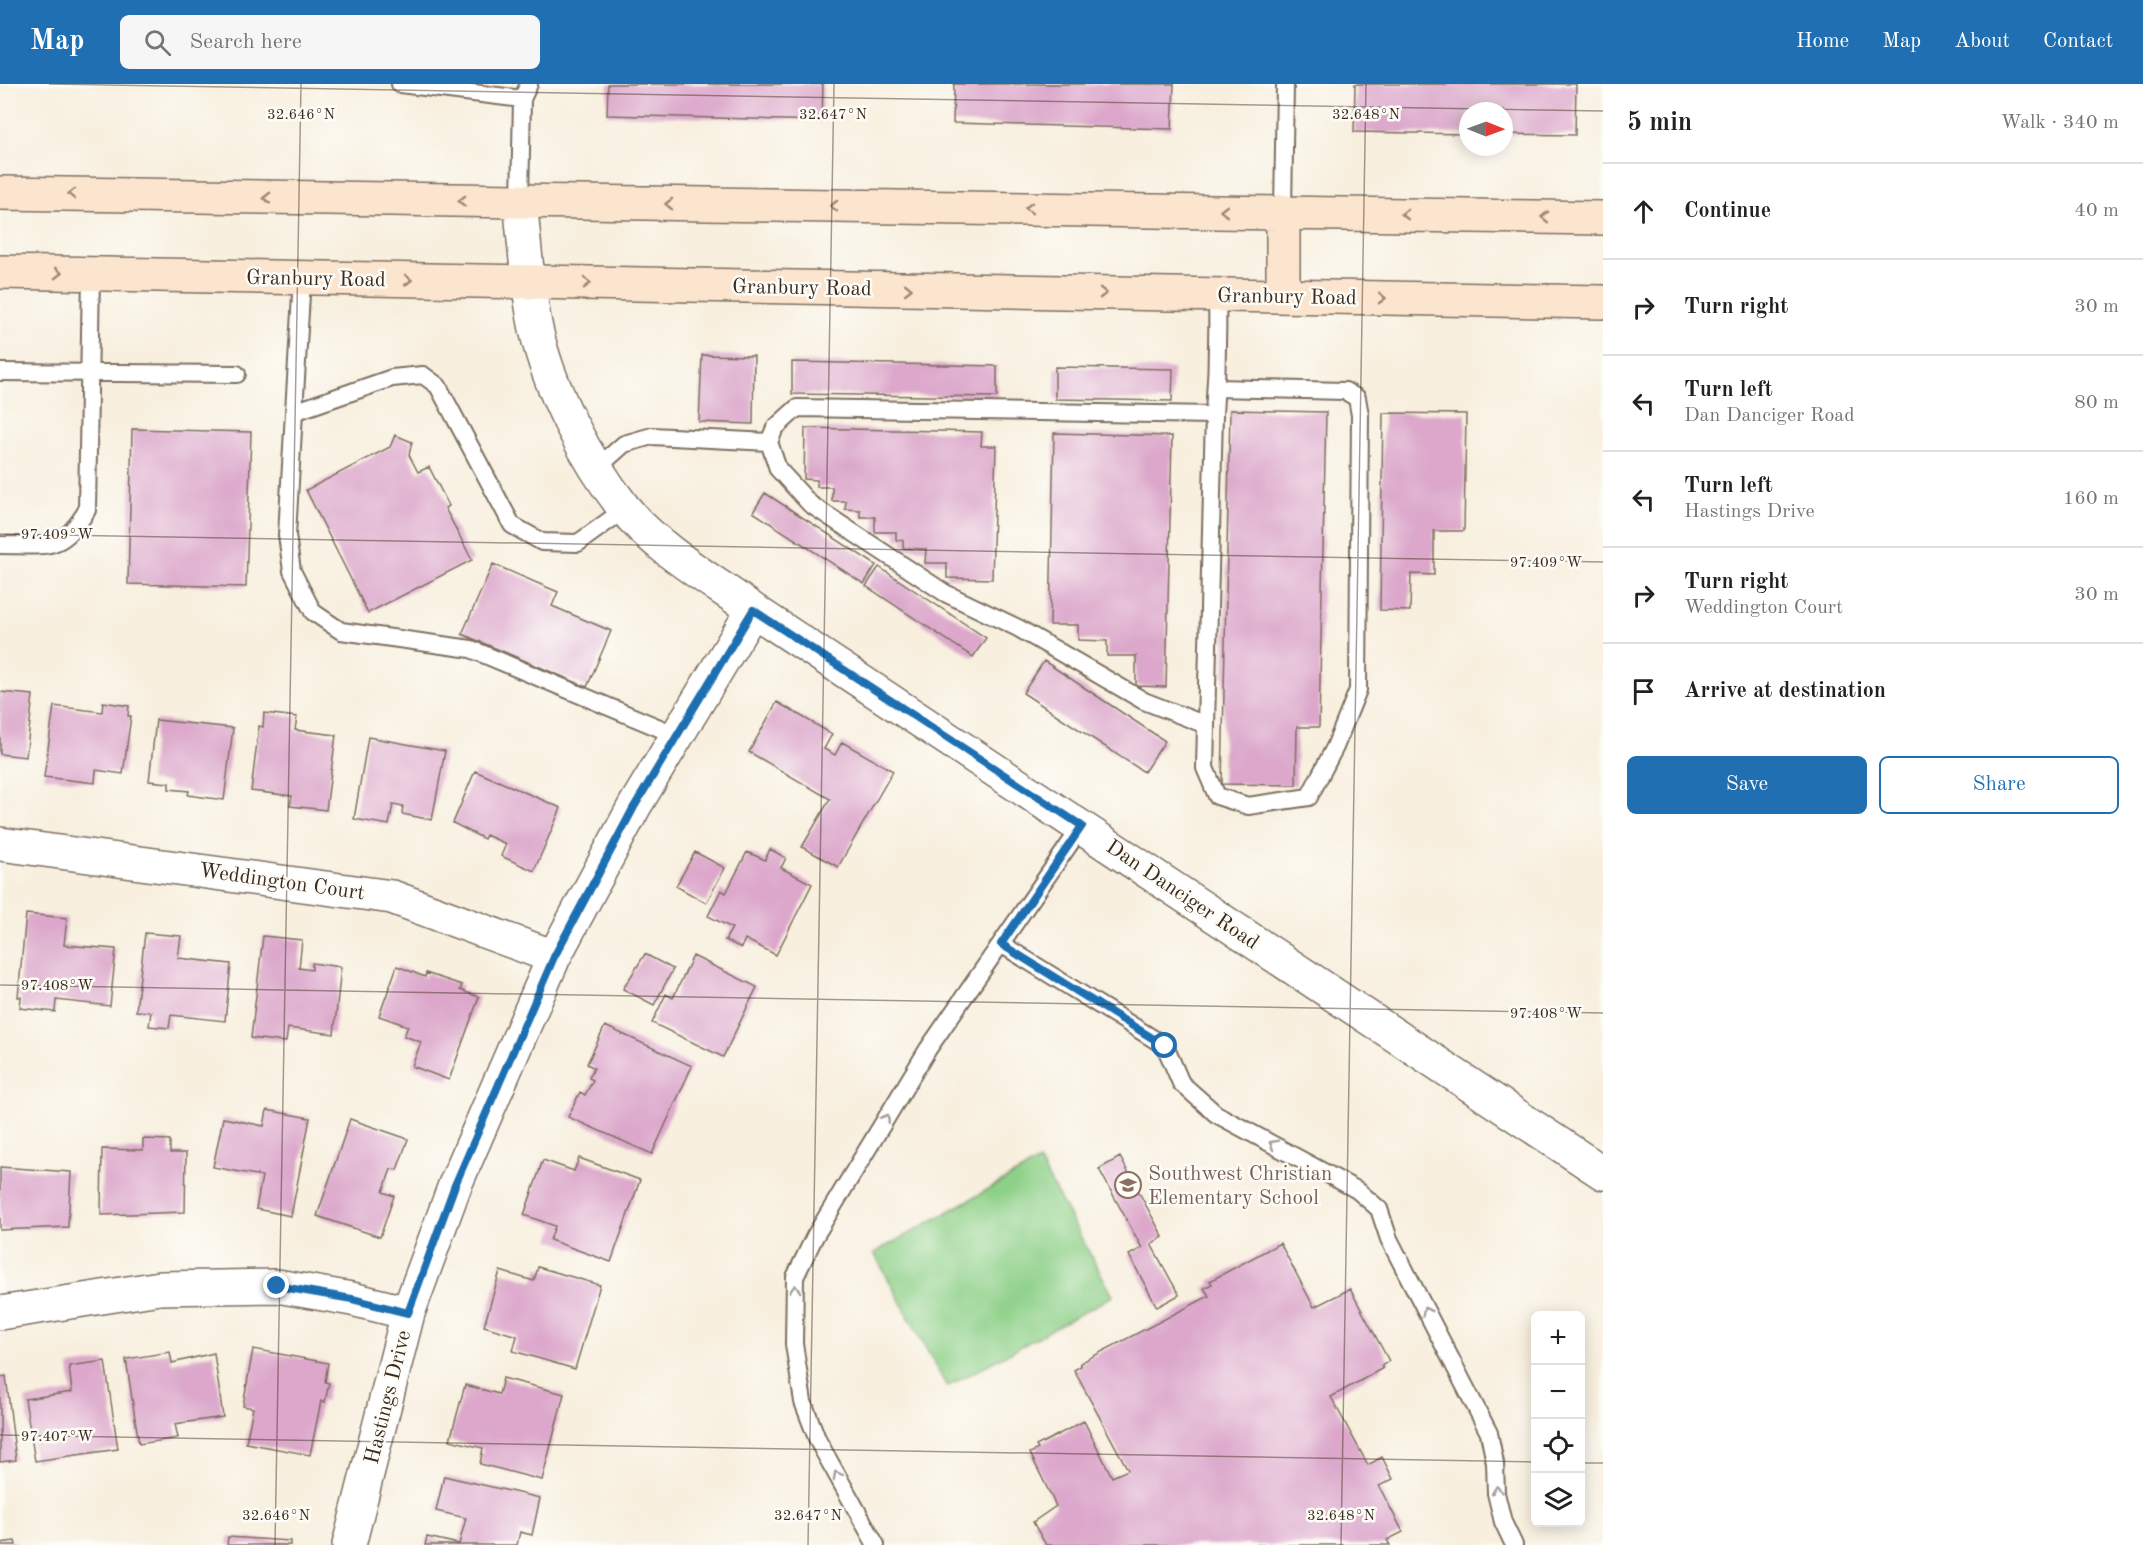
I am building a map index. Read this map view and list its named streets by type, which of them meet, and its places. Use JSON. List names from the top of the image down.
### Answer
{
  "streets": {
    "main road": ["Granbury Road"],
    "street": ["Weddington Court", "Dan Danciger Road", "Hastings Drive"]
  },
  "crossings": [
    ["Granbury Road", "Dan Danciger Road"],
    ["Weddington Court", "Hastings Drive"],
    ["Dan Danciger Road", "Hastings Drive"]
  ],
  "places": {
    "school or university": ["Southwest Christian Elementary School"]
  },
  "north": "right",
  "page": {
    "header": "Map",
    "search": "Search here",
    "nav": [
      "Home",
      "Map",
      "About",
      "Contact"
    ],
    "heading": ["5 min", "Walk · 340 m"],
    "list": [
      ["Continue", "40 m"],
      ["Turn right", "30 m"],
      ["Turn left", "Dan Danciger Road", "80 m"],
      ["Turn left", "Hastings Drive", "160 m"],
      ["Turn right", "Weddington Court", "30 m"],
      "Arrive at destination"
    ],
    "buttons": ["Save", "Share"],
    "map_buttons": ["+", "−"]
  },
  "coordinates": [
    "32.646°N",
    "32.647°N",
    "32.648°N",
    "97.409°W",
    "97.408°W",
    "97.407°W"
  ]
}
